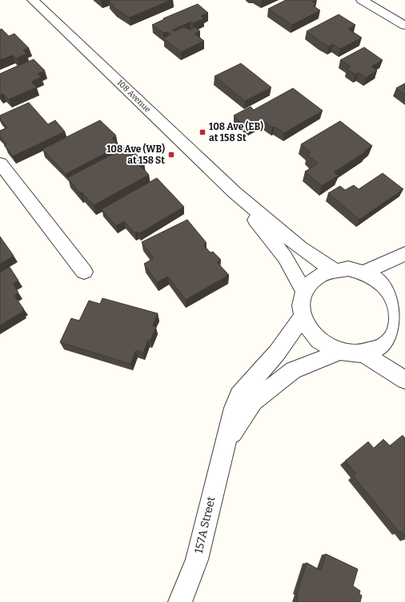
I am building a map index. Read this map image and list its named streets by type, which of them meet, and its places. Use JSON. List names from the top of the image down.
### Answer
{
  "streets": {
    "street": ["108 Avenue", "157A Street"]
  },
  "crossings": [
    ["108 Avenue", "157A Street"]
  ],
  "places": {
    "transit": ["108 Ave (EB) at 158 St", "108 Ave (WB) at 158 St"]
  }
}
